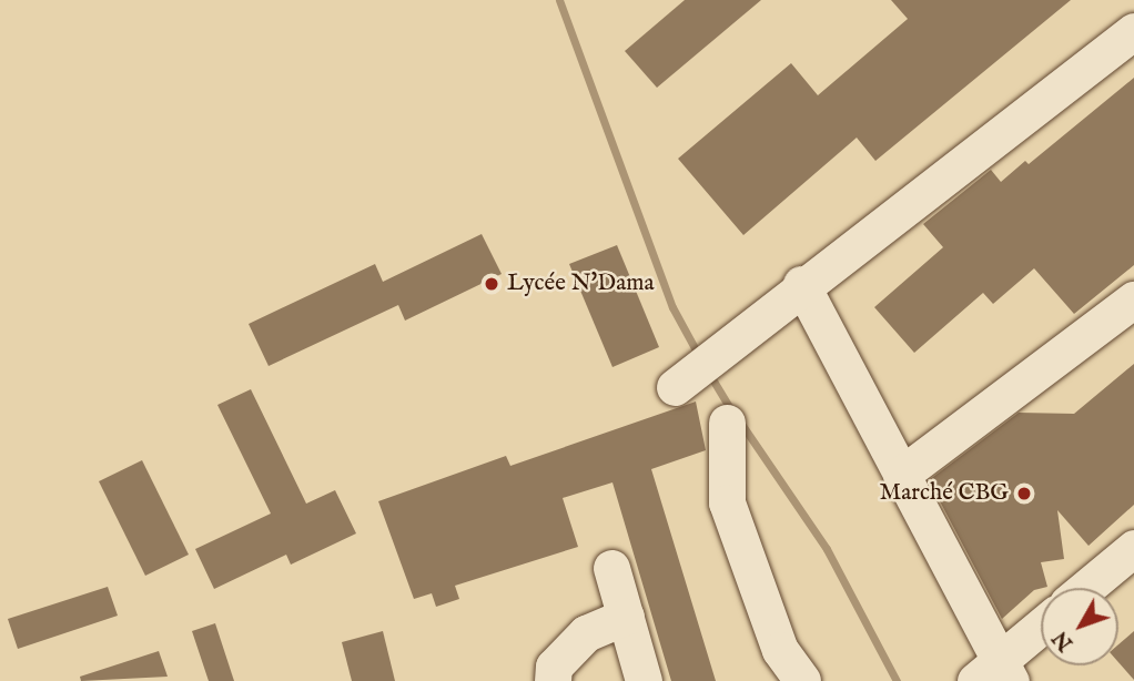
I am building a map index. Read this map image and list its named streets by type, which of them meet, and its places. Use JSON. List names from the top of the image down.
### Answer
{
  "places": ["Lycée N'Dama", "Marché CBG"],
  "north": "bottom left"
}
